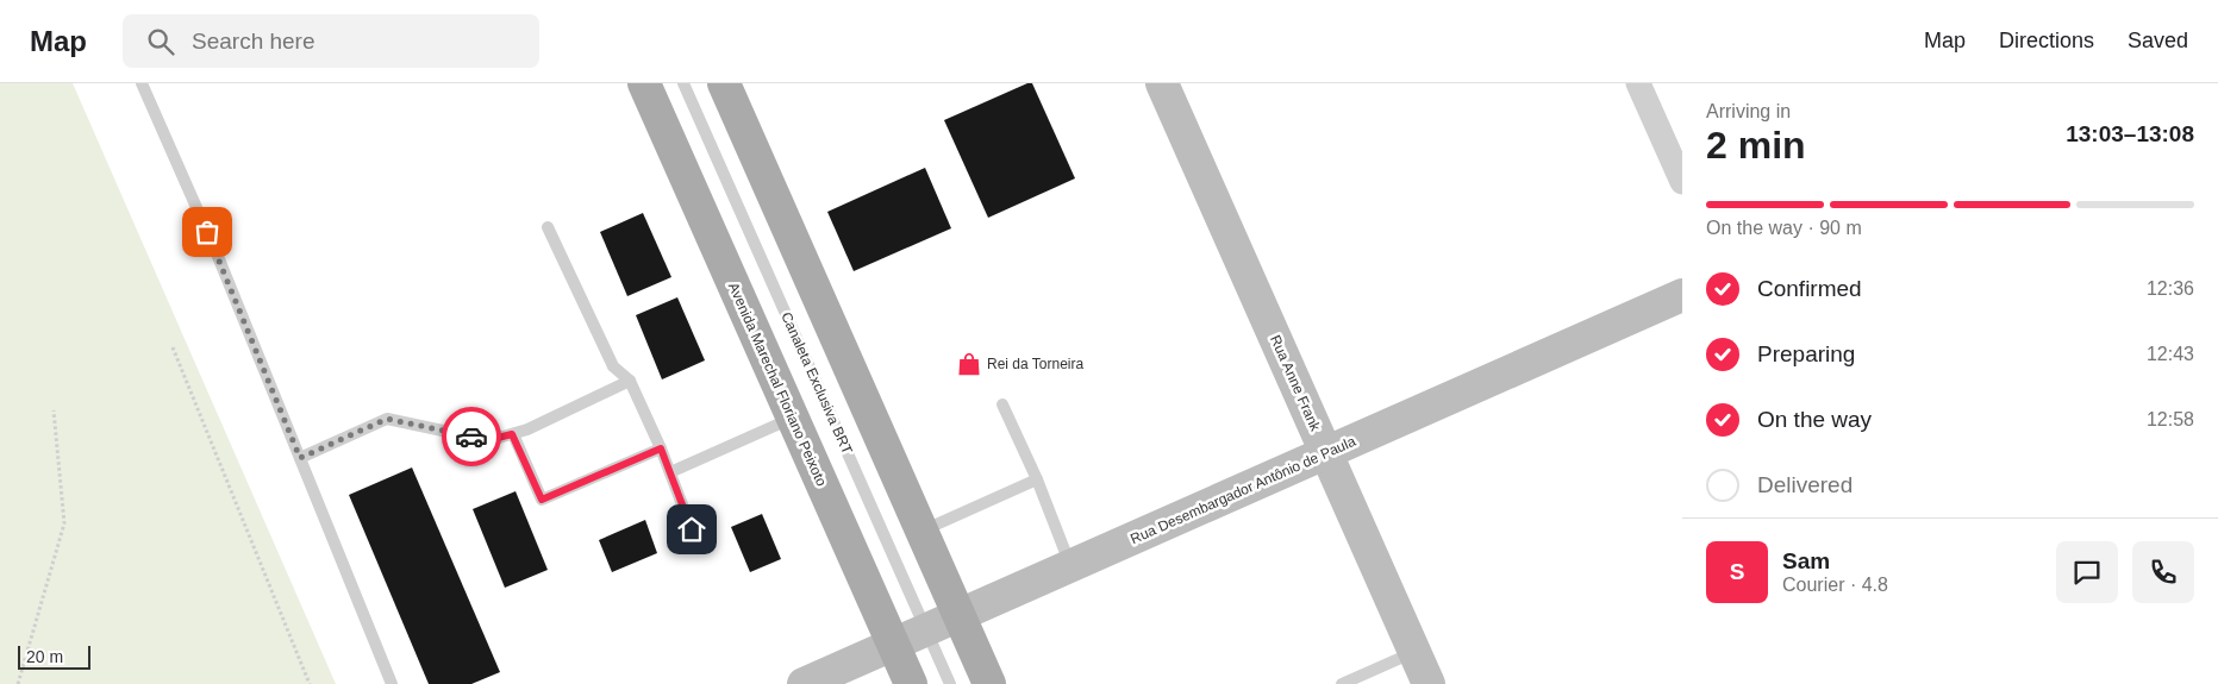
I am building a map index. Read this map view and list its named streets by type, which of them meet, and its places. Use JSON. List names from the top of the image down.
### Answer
{
  "streets": {
    "main road": ["Rua Anne Frank", "Avenida Marechal Floriano Peixoto", "Rua Desembargador Antônio de Paula"],
    "lane": ["Canaleta Exclusiva BRT"]
  },
  "crossings": [
    ["Canaleta Exclusiva BRT", "Rua Desembargador Antônio de Paula"],
    ["Rua Anne Frank", "Rua Desembargador Antônio de Paula"],
    ["Avenida Marechal Floriano Peixoto", "Rua Desembargador Antônio de Paula"]
  ],
  "places": {
    "shop": ["Rei da Torneira"]
  },
  "scale_bar": "20 m",
  "page": {
    "header": "Map",
    "search": "Search here",
    "nav": ["Map", "Directions", "Saved"],
    "heading": ["2 min", "Arriving in", "13:03–13:08"],
    "panel": ["Sam", "Courier · 4.8"],
    "bar": "On the way · 90 m",
    "list": [
      ["Confirmed", "12:36"],
      ["Preparing", "12:43"],
      ["On the way", "12:58"],
      "Delivered"
    ],
    "round": "S",
    "scale": "20 m"
  }
}
